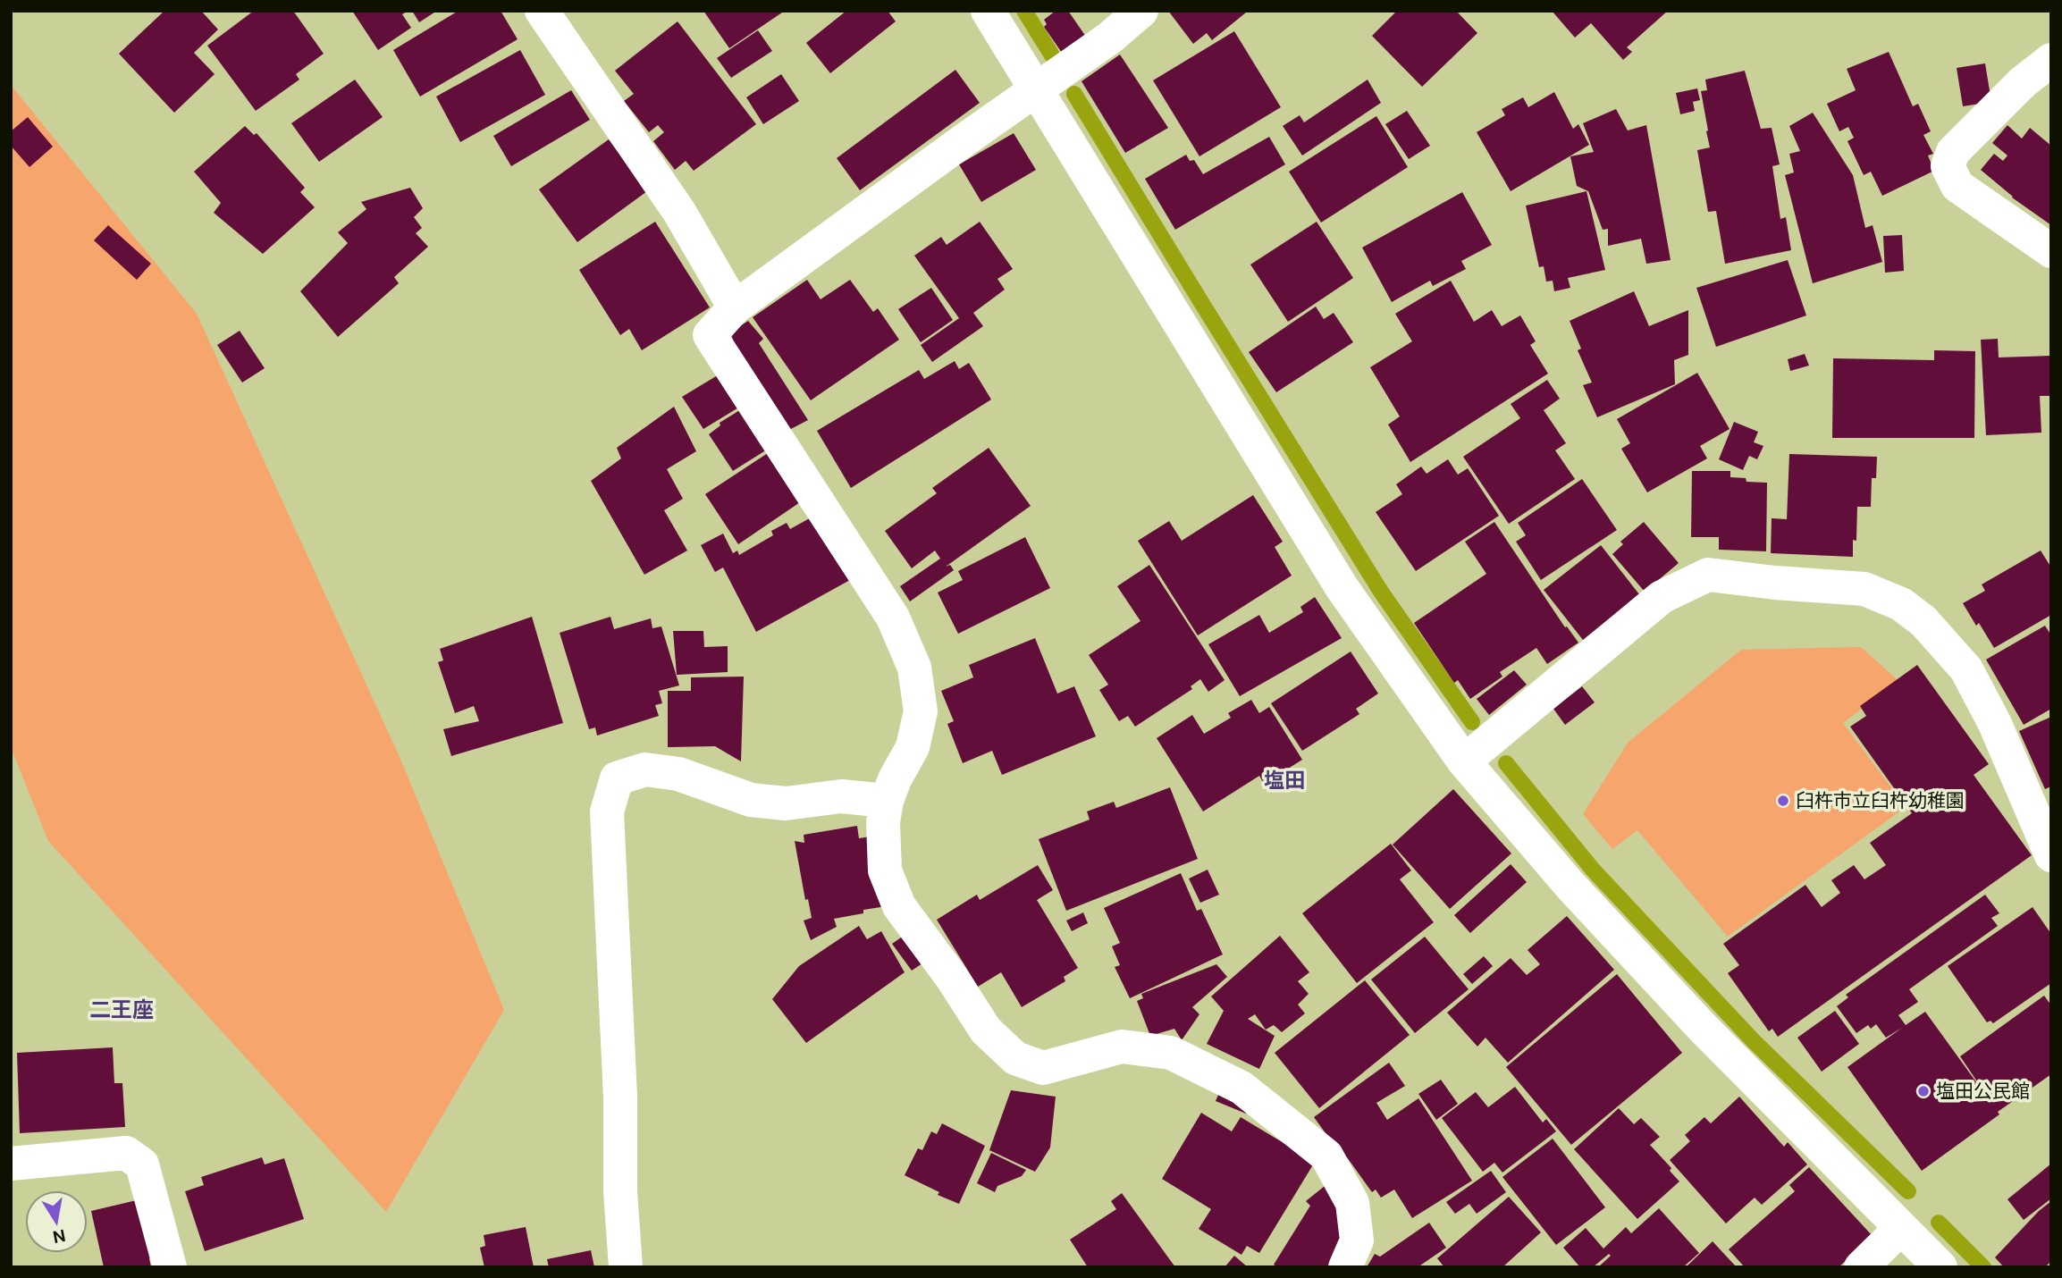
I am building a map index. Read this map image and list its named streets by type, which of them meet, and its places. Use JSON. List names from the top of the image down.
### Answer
{
  "districts": ["塩田", "二王座"],
  "places": ["臼杵市立臼杵幼稚園", "塩田公民館"],
  "north": "bottom"
}
